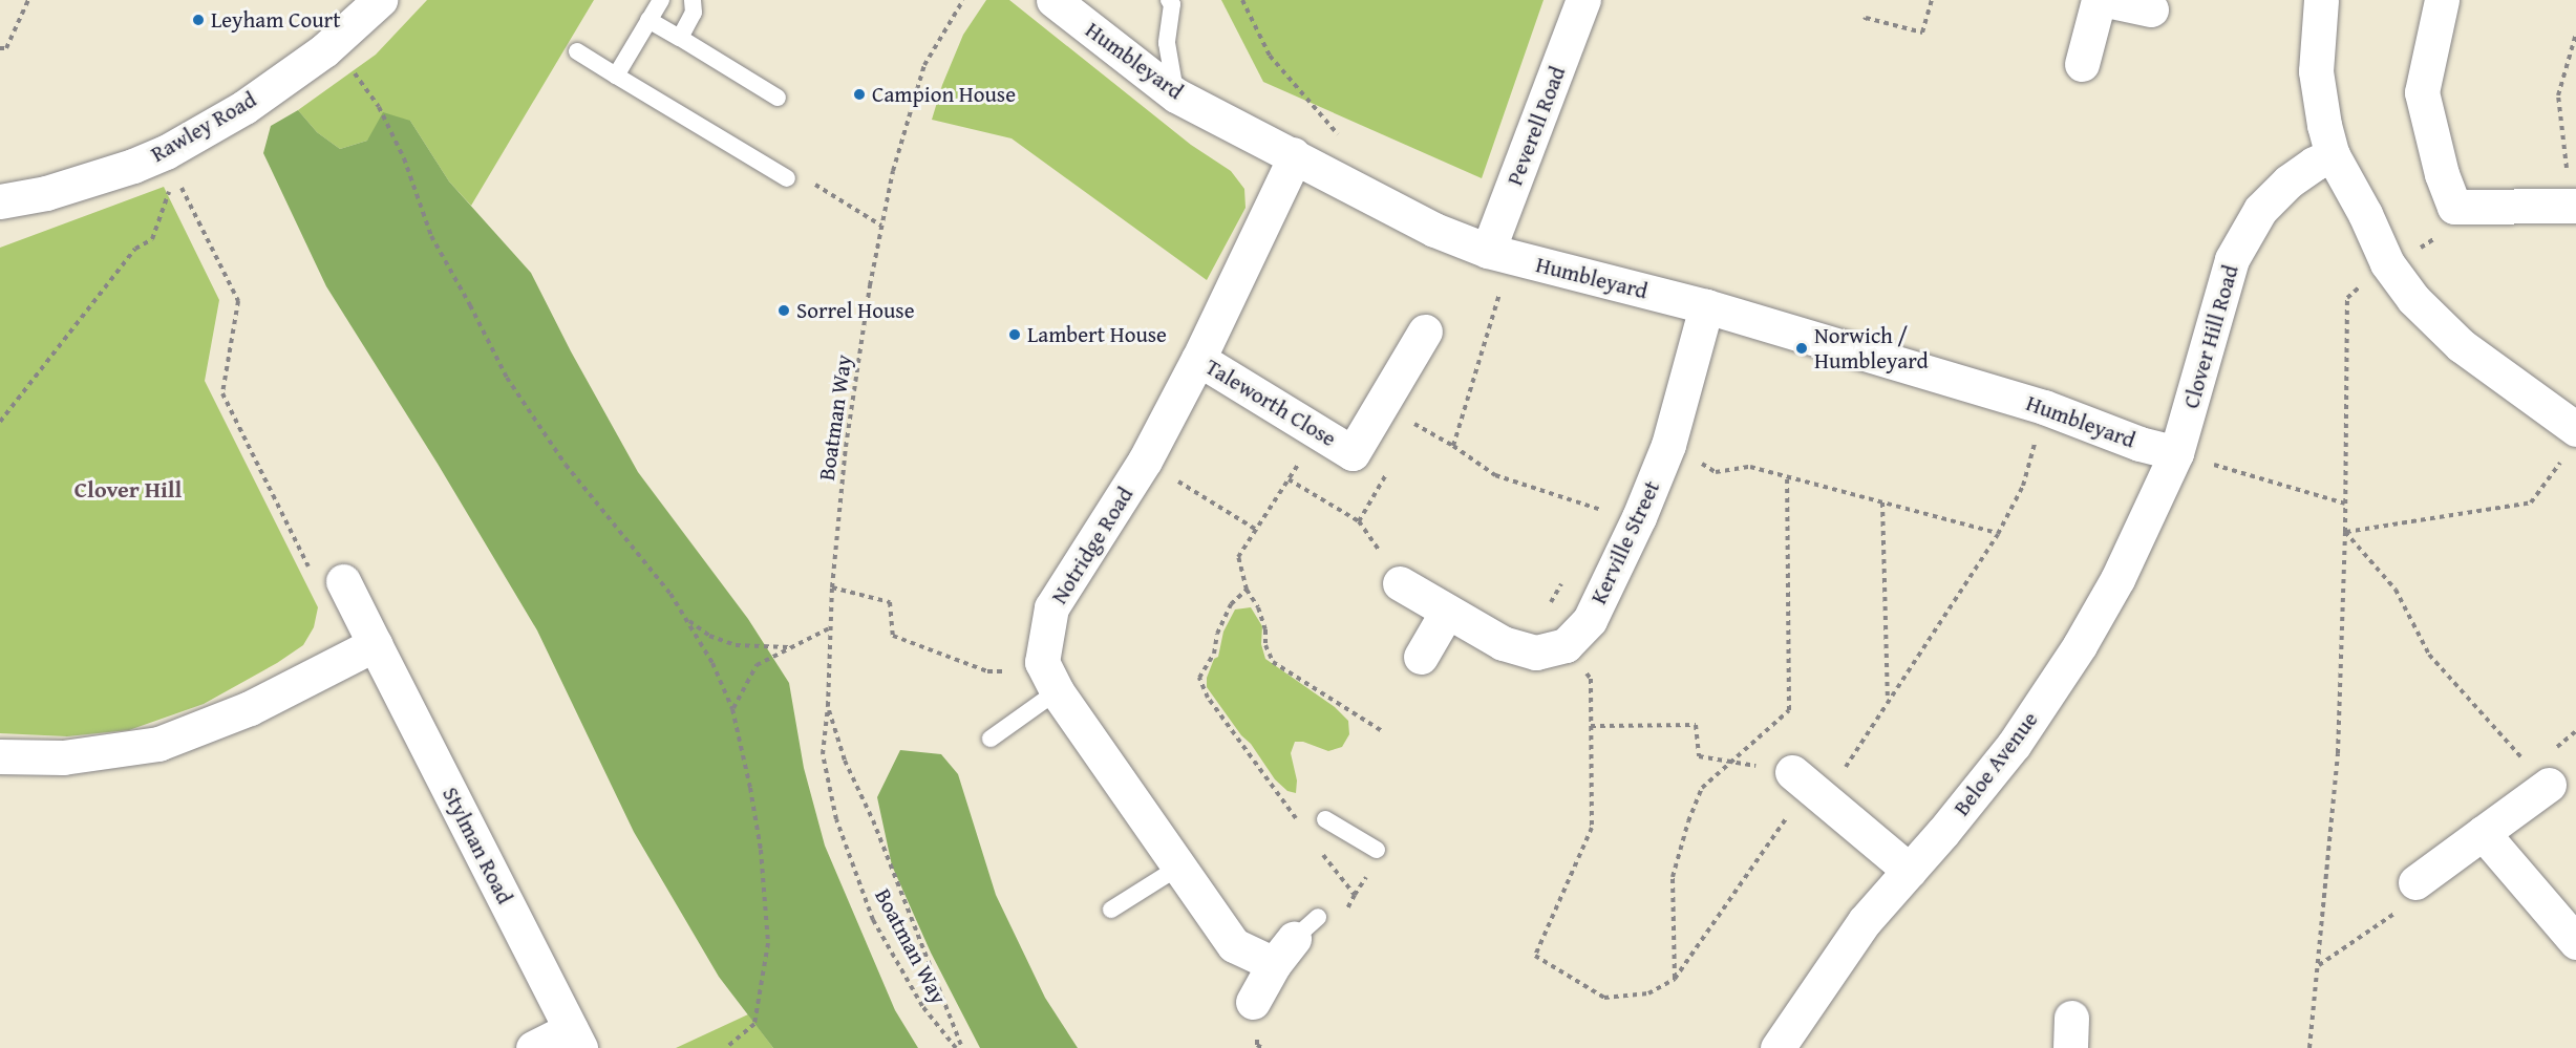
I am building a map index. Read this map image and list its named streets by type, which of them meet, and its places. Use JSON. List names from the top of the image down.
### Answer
{
  "streets": {
    "street": [
      "Humbleyard",
      "Peverell Road",
      "Rawley Road",
      "Clover Hill Road",
      "Taleworth Close",
      "Kerville Street",
      "Notridge Road",
      "Beloe Avenue",
      "Stylman Road"
    ],
    "path": ["Boatman Way"]
  },
  "crossings": [
    ["Humbleyard", "Peverell Road"],
    ["Humbleyard", "Clover Hill Road"],
    ["Humbleyard", "Kerville Street"],
    ["Humbleyard", "Notridge Road"],
    ["Humbleyard", "Beloe Avenue"],
    ["Clover Hill Road", "Beloe Avenue"],
    ["Taleworth Close", "Notridge Road"]
  ],
  "districts": ["Clover Hill"],
  "places": [
    "Leyham Court",
    "Campion House",
    "Sorrel House",
    "Lambert House",
    "Norwich / Humbleyard"
  ]
}
